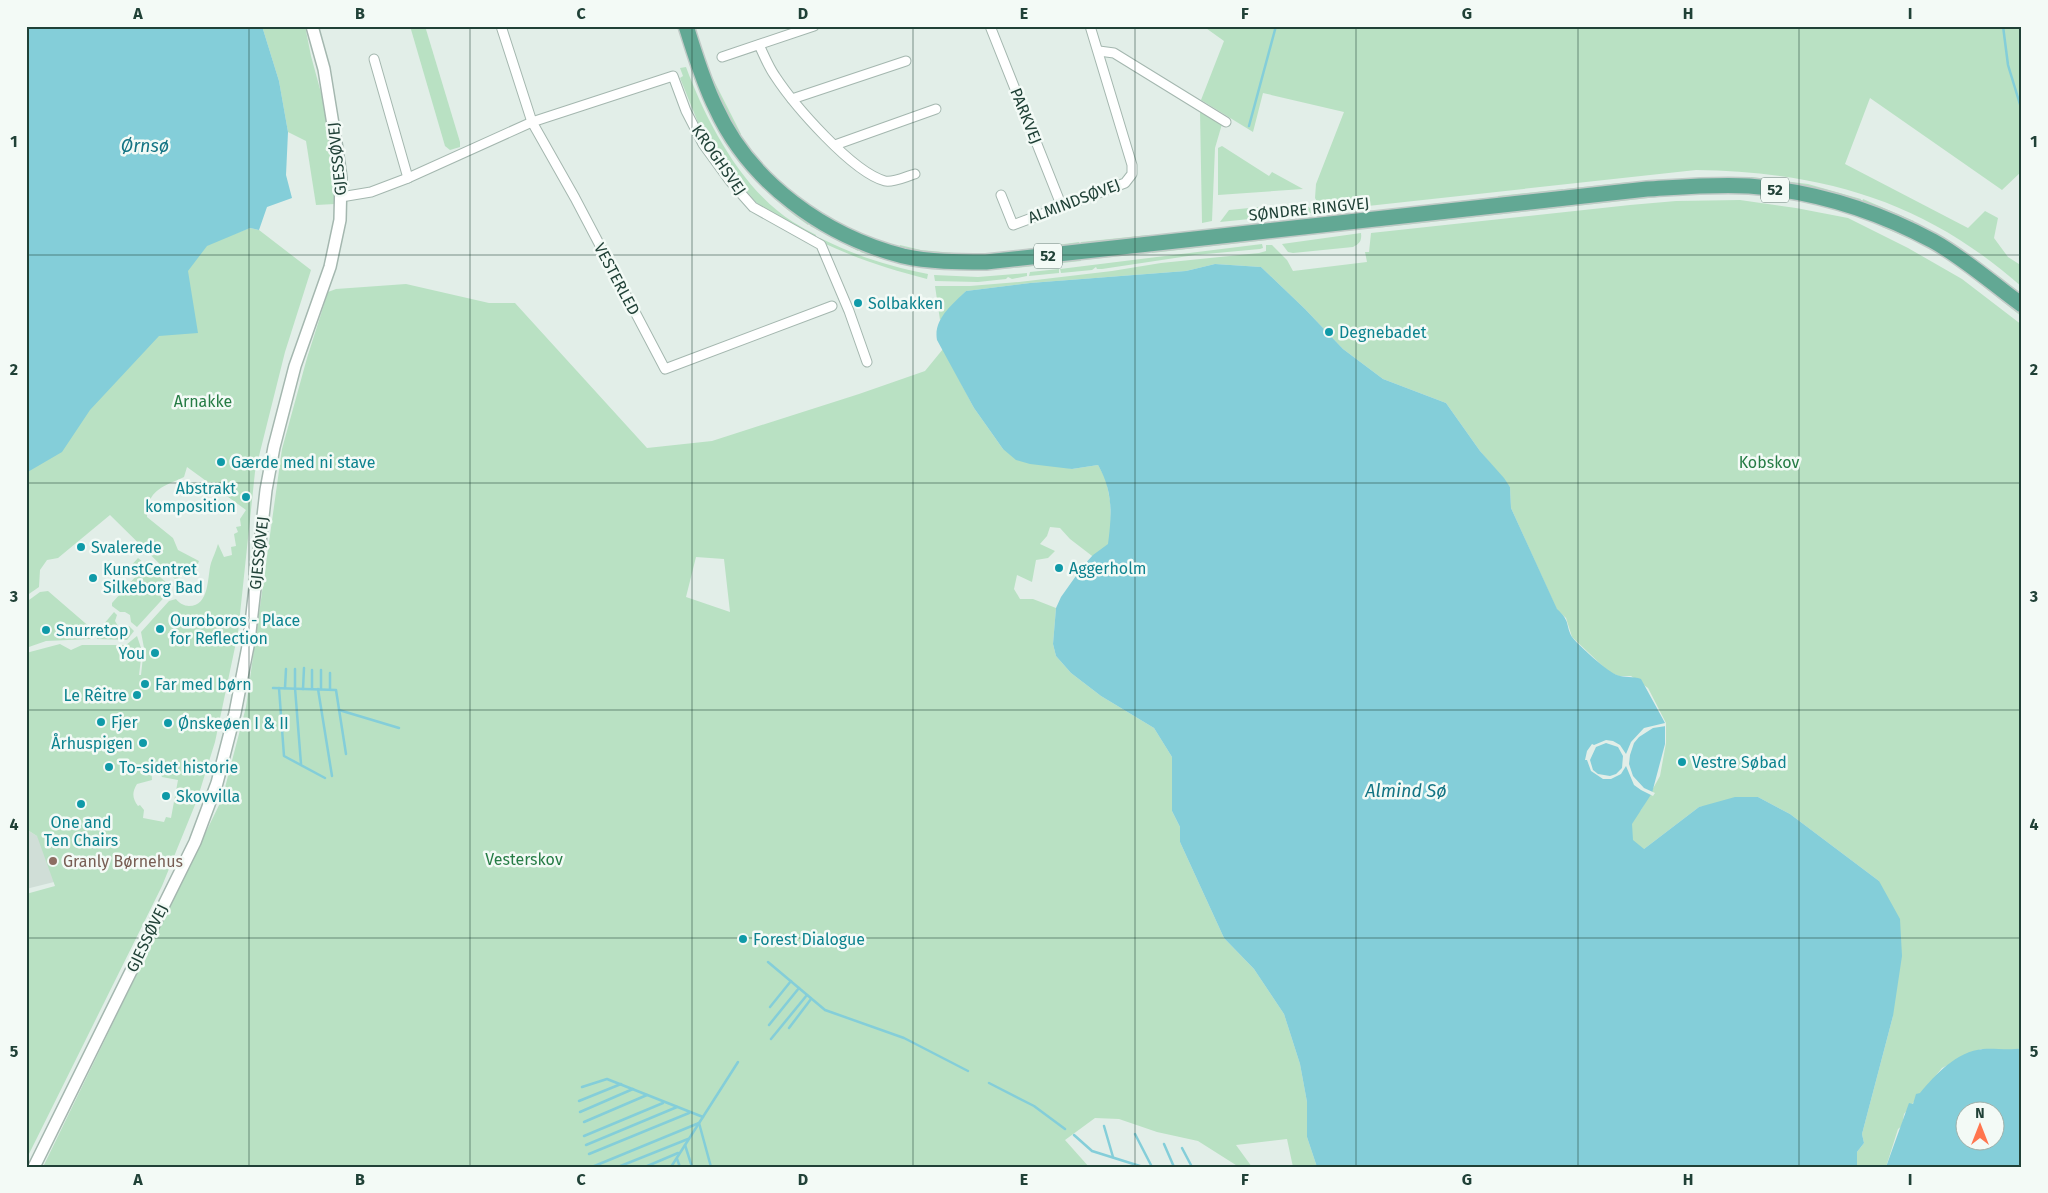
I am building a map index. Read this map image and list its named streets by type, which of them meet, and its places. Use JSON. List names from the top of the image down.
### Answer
{
  "streets": {
    "main road": ["52", "SØNDRE RINGVEJ"],
    "street": [
      "PARKVEJ",
      "GJESSØVEJ",
      "KROGHSVEJ",
      "ALMINDSØVEJ",
      "VESTERLED"
    ]
  },
  "crossings": [
    ["PARKVEJ", "ALMINDSØVEJ"],
    ["GJESSØVEJ", "KROGHSVEJ"],
    ["KROGHSVEJ", "VESTERLED"]
  ],
  "water": ["Ørnsø", "Almind Sø"],
  "parks": ["Arnakke", "Kobskov", "Vesterskov"],
  "places": [
    "Solbakken",
    "Degnebadet",
    "Gærde med ni stave",
    "Abstrakt komposition",
    "Svalerede",
    "Aggerholm",
    "KunstCentret Silkeborg Bad",
    "Ouroboros - Place for Reflection",
    "Snurretop",
    "You",
    "Far med børn",
    "Le Rêitre",
    "Fjer",
    "Ønskeøen I & II",
    "Århuspigen",
    "Vestre Søbad",
    "To-sidet historie",
    "Skovvilla",
    "One and Ten Chairs",
    "Granly Børnehus",
    "Forest Dialogue"
  ],
  "north": "top",
  "grid": {
    "columns": [
      "A",
      "B",
      "C",
      "D",
      "E",
      "F",
      "G",
      "H",
      "I"
    ],
    "rows": [
      "1",
      "2",
      "3",
      "4",
      "5"
    ]
  }
}
